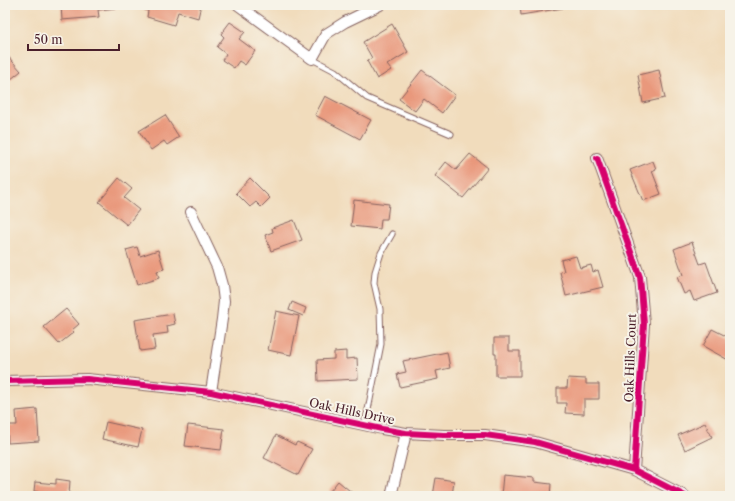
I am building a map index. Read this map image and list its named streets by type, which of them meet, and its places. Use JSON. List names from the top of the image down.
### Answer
{
  "streets": {
    "street": ["Oak Hills Court", "Oak Hills Drive"]
  },
  "crossings": [
    ["Oak Hills Court", "Oak Hills Drive"]
  ],
  "scale_bar": "50 m"
}
